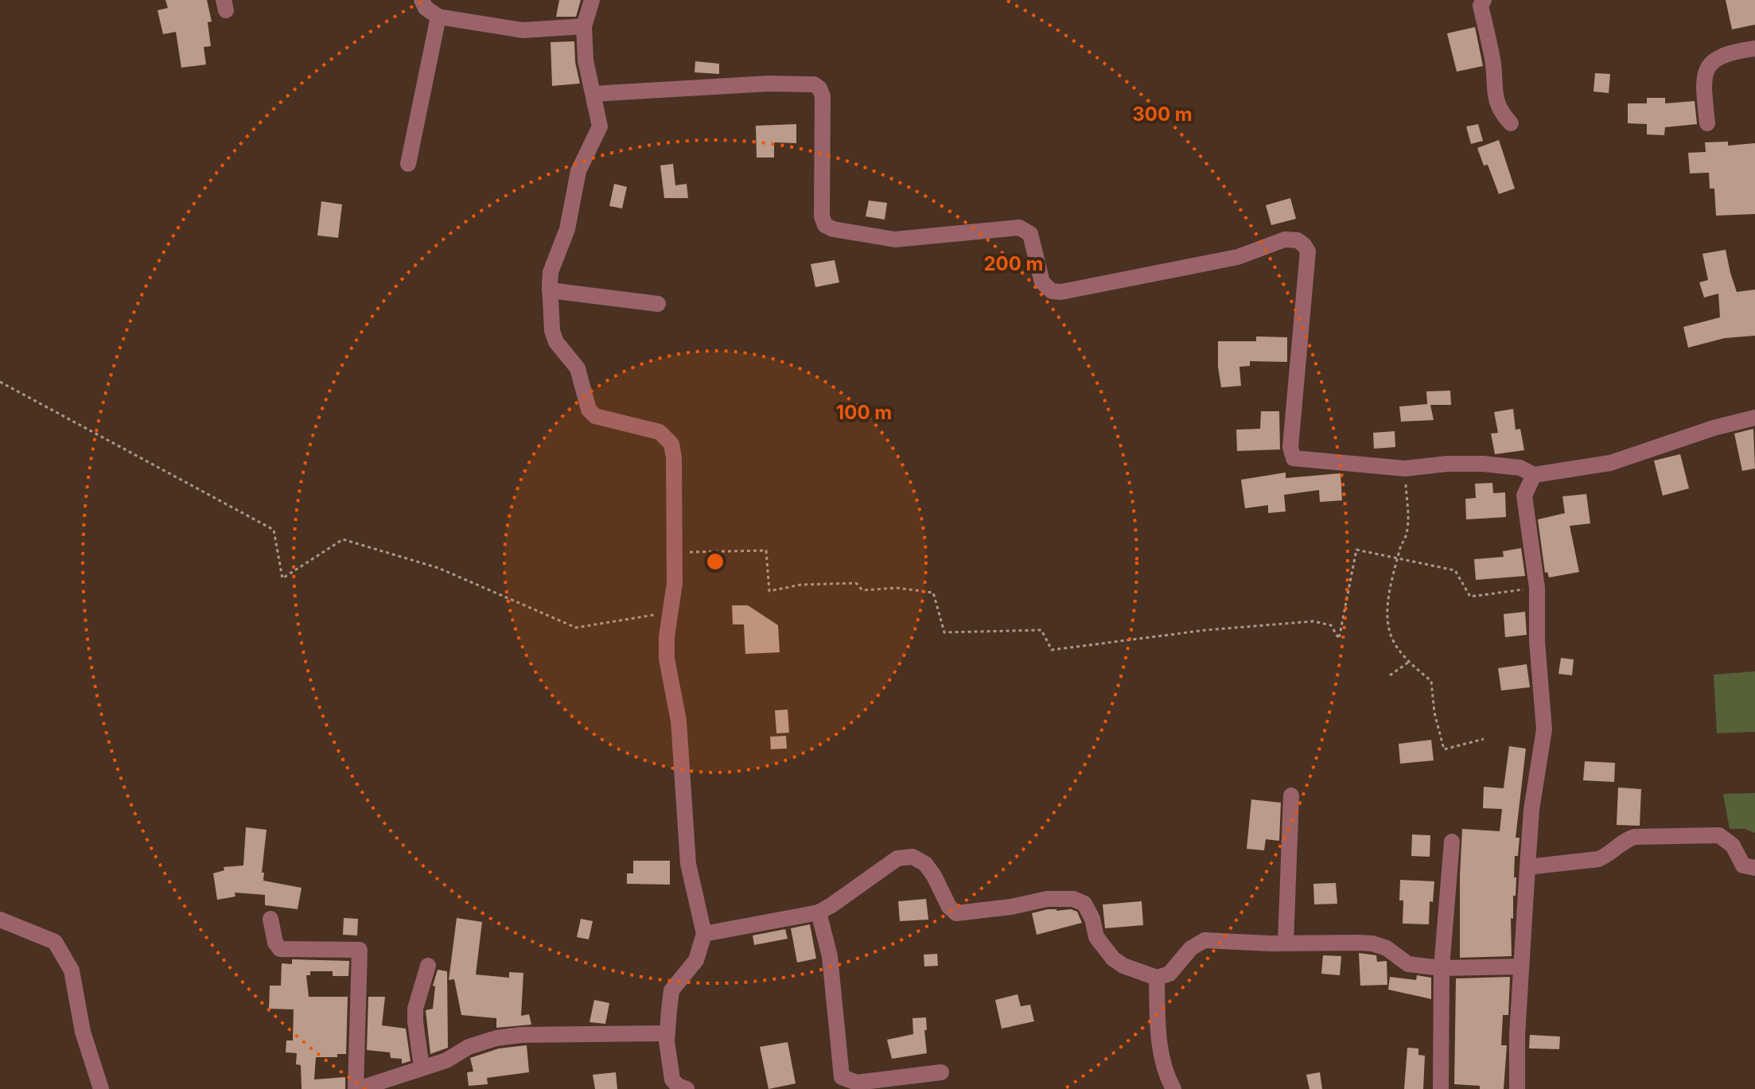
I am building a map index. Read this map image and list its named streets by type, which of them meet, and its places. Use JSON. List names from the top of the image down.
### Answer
{
  "rings": ["300 m", "200 m", "100 m"]
}
